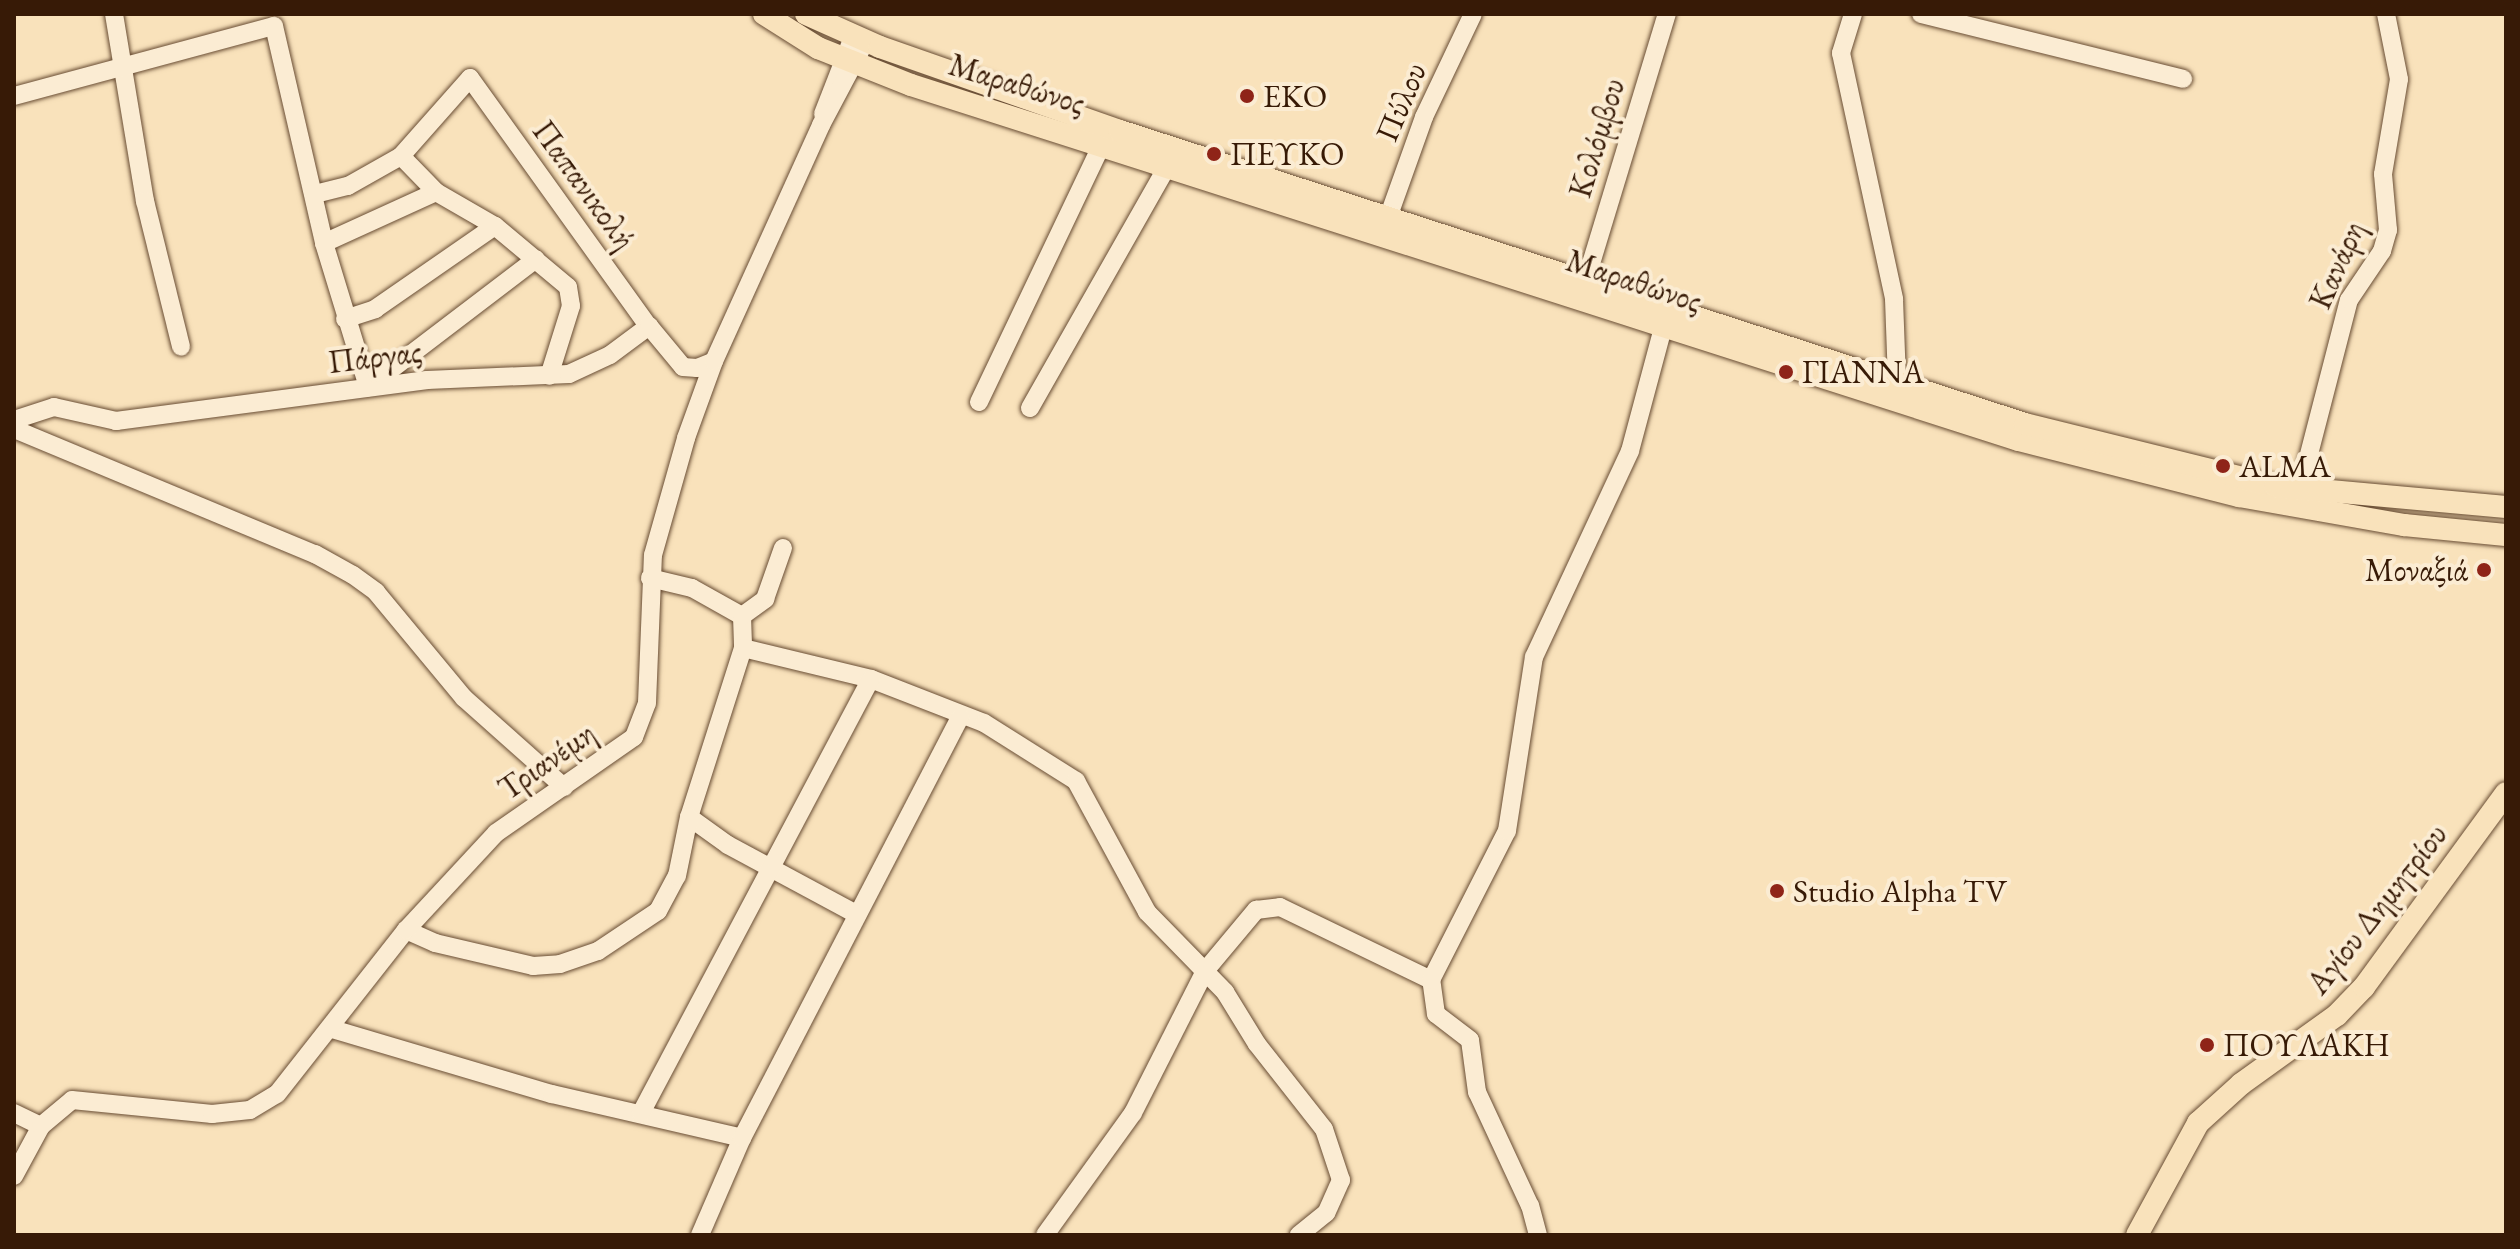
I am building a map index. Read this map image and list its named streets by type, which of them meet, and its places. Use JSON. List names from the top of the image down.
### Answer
{
  "streets": {
    "main road": ["Μαραθώνος", "Αγίου Δημητρίου"],
    "street": [
      "Πύλου",
      "Κολόμβου",
      "Παπανικολή",
      "Κανάρη",
      "Πάργας",
      "Τριανέμη"
    ]
  },
  "crossings": [
    ["Μαραθώνος", "Πύλου"],
    ["Μαραθώνος", "Κολόμβου"],
    ["Μαραθώνος", "Κανάρη"],
    ["Μαραθώνος", "Τριανέμη"],
    ["Παπανικολή", "Πάργας"]
  ],
  "places": [
    "EKO",
    "ΠΕΥΚΟ",
    "ΓΙΑΝΝΑ",
    "ALMA",
    "Μοναξιά",
    "Studio Alpha TV",
    "ΠΟΥΛΑΚΗ"
  ]
}
